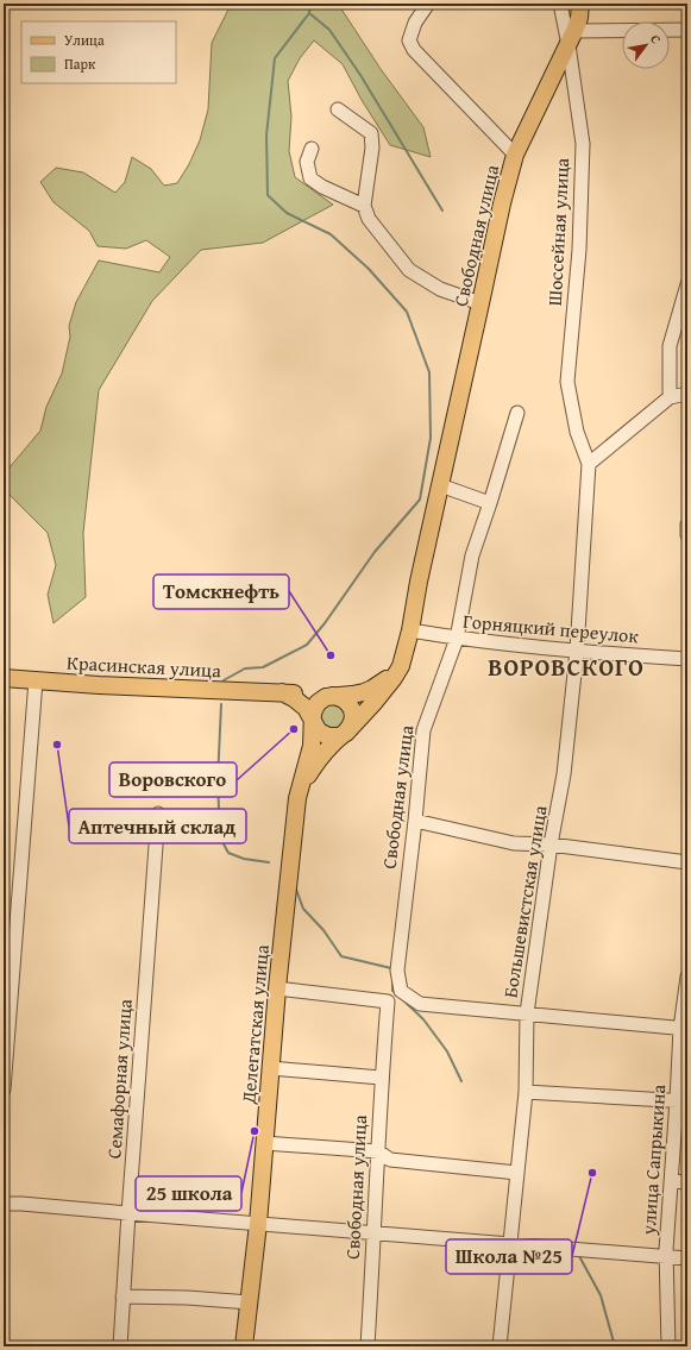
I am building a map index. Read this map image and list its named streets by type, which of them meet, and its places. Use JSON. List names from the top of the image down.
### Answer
{
  "streets": {
    "main road": [
      "Шоссейная улица",
      "Свободная улица",
      "Красинская улица",
      "Делегатская улица"
    ],
    "street": [
      "Горняцкий переулок",
      "Большевистская улица",
      "Семафорная улица",
      "улица Сапрыкина"
    ]
  },
  "crossings": [
    ["Шоссейная улица", "Свободная улица"],
    ["Шоссейная улица", "Большевистская улица"],
    ["Свободная улица", "Горняцкий переулок"],
    ["Свободная улица", "Красинская улица"],
    ["Свободная улица", "Большевистская улица"],
    ["Свободная улица", "Делегатская улица"],
    ["Горняцкий переулок", "Большевистская улица"],
    ["Красинская улица", "Делегатская улица"]
  ],
  "districts": ["ВОРОВСКОГО"],
  "places": [
    "Томскнефть",
    "Воровского",
    "Аптечный склад",
    "25 школа",
    "Школа №25"
  ],
  "legend": ["Улица", "Парк"],
  "north": "top right"
}
